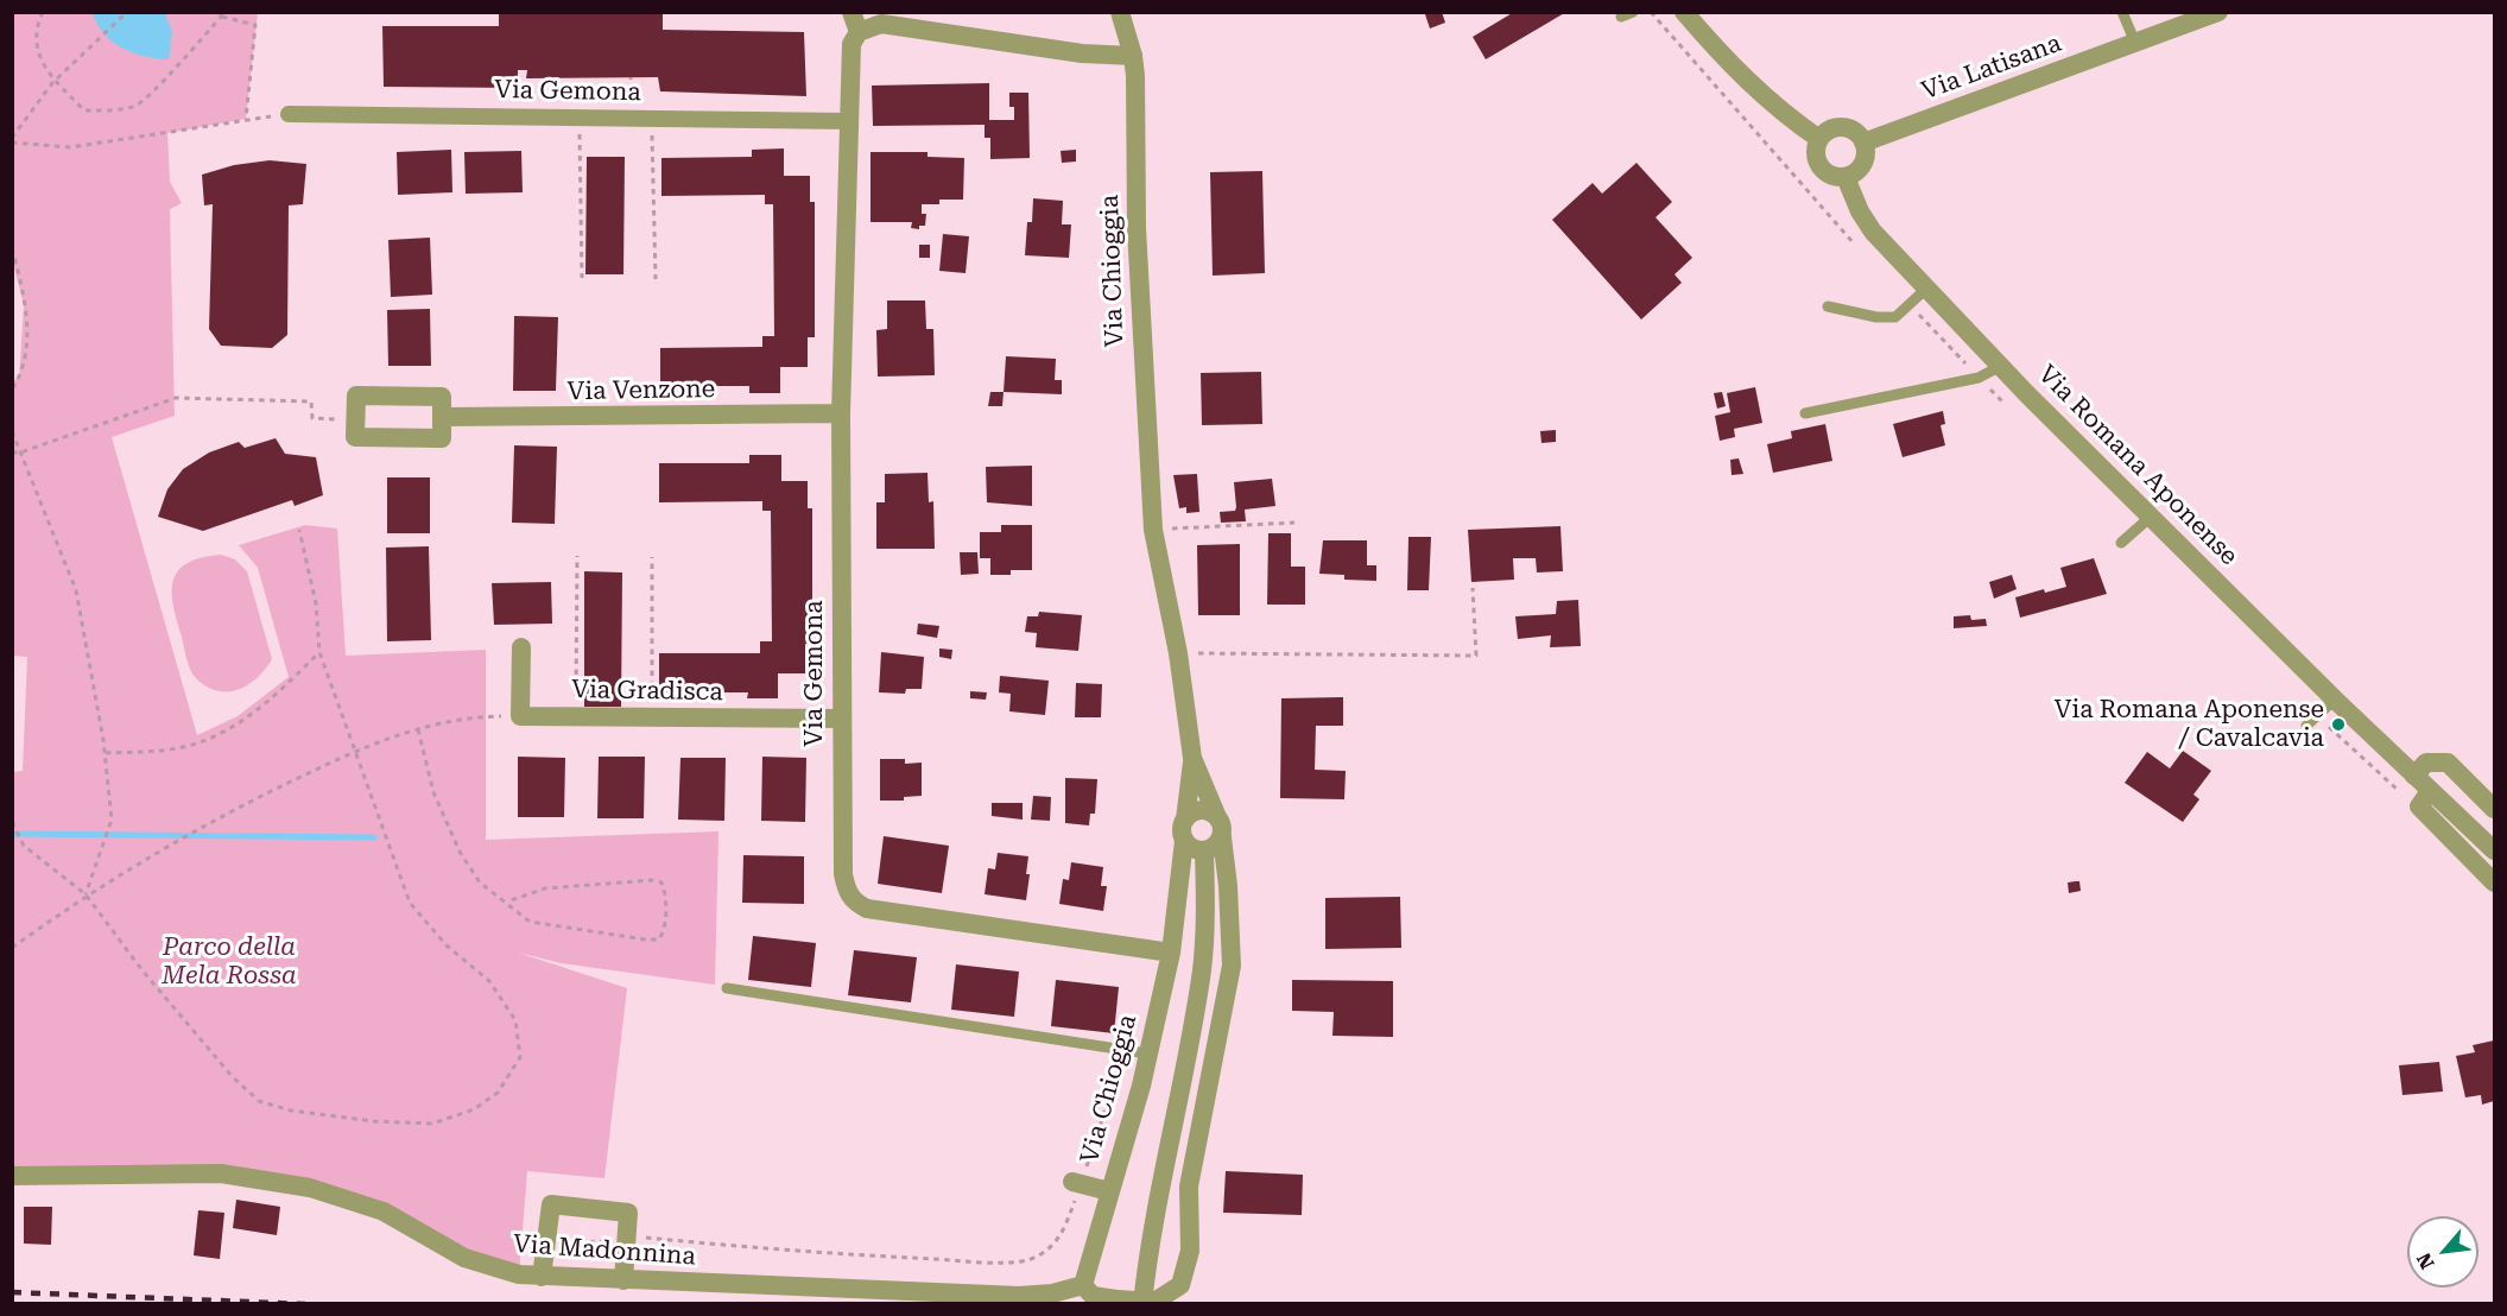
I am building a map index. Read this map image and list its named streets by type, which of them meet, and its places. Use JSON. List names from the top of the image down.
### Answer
{
  "streets": {
    "street": [
      "Via Latisana",
      "Via Gemona",
      "Via Chioggia",
      "Via Venzone",
      "Via Romana Aponense",
      "Via Gradisca",
      "Via Madonnina"
    ]
  },
  "crossings": [
    ["Via Latisana", "Via Romana Aponense"],
    ["Via Gemona", "Via Chioggia"],
    ["Via Gemona", "Via Venzone"],
    ["Via Gemona", "Via Gradisca"],
    ["Via Chioggia", "Via Madonnina"]
  ],
  "parks": ["Parco della Mela Rossa"],
  "places": ["Via Romana Aponense / Cavalcavia"],
  "north": "bottom left"
}
